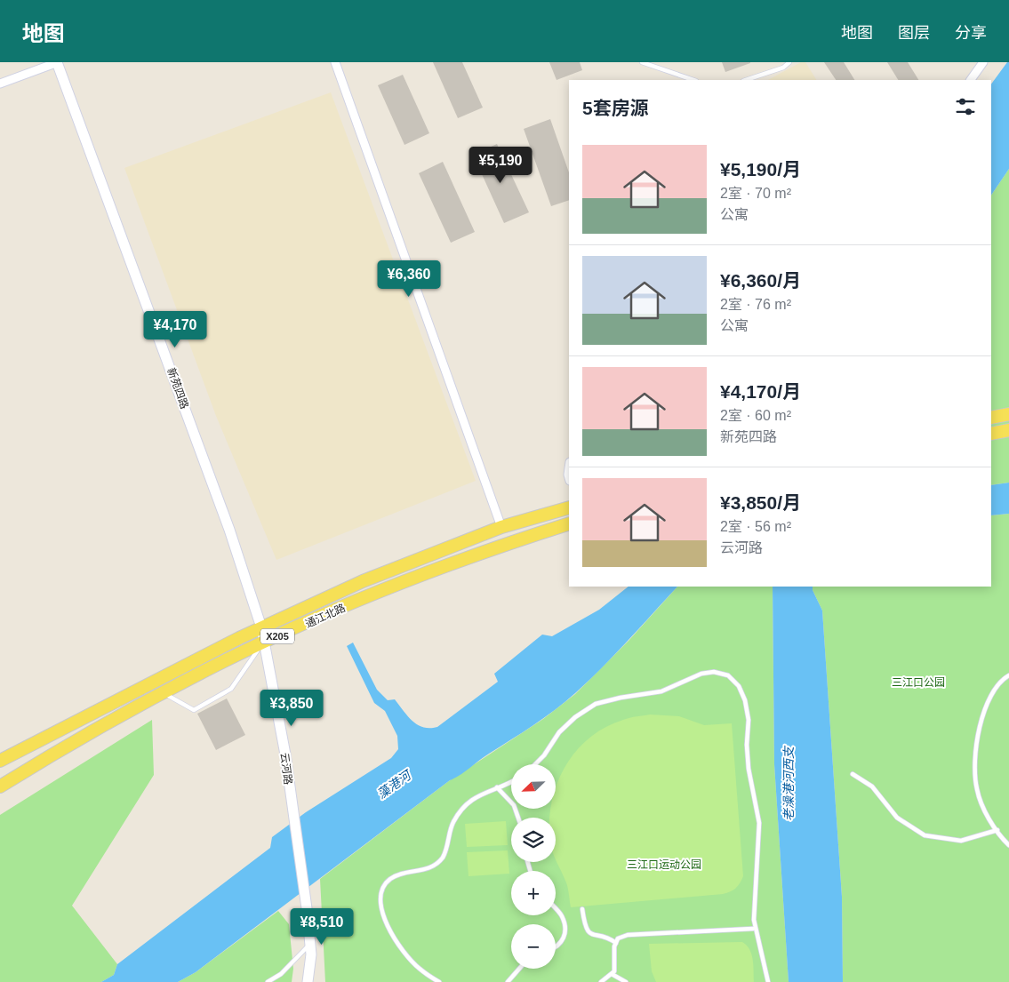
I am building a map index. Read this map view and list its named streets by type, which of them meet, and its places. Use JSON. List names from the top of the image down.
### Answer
{
  "streets": {
    "main road": ["通江北路", "X205"],
    "street": ["新苑四路", "云河路"]
  },
  "crossings": [
    ["新苑四路", "通江北路"],
    ["新苑四路", "云河路"],
    ["通江北路", "云河路"]
  ],
  "water": ["老澡港河西支", "藻港河"],
  "parks": ["三江口公园", "三江口运动公园"],
  "north": "bottom left",
  "page": {
    "header": "地图",
    "nav": ["地图", "图层", "分享"],
    "heading": "5套房源",
    "list": [
      {
        "name": "¥5,190/月",
        "note": "2室 · 70 m² · 公寓"
      },
      {
        "name": "¥6,360/月",
        "note": "2室 · 76 m² · 公寓"
      },
      {
        "name": "¥4,170/月",
        "note": "2室 · 60 m² · 新苑四路"
      },
      {
        "name": "¥3,850/月",
        "note": "2室 · 56 m² · 云河路"
      }
    ],
    "price": [
      "¥5,190",
      "¥6,360",
      "¥4,170",
      "¥3,850",
      "¥8,510"
    ],
    "map_buttons": ["+", "−"]
  }
}
